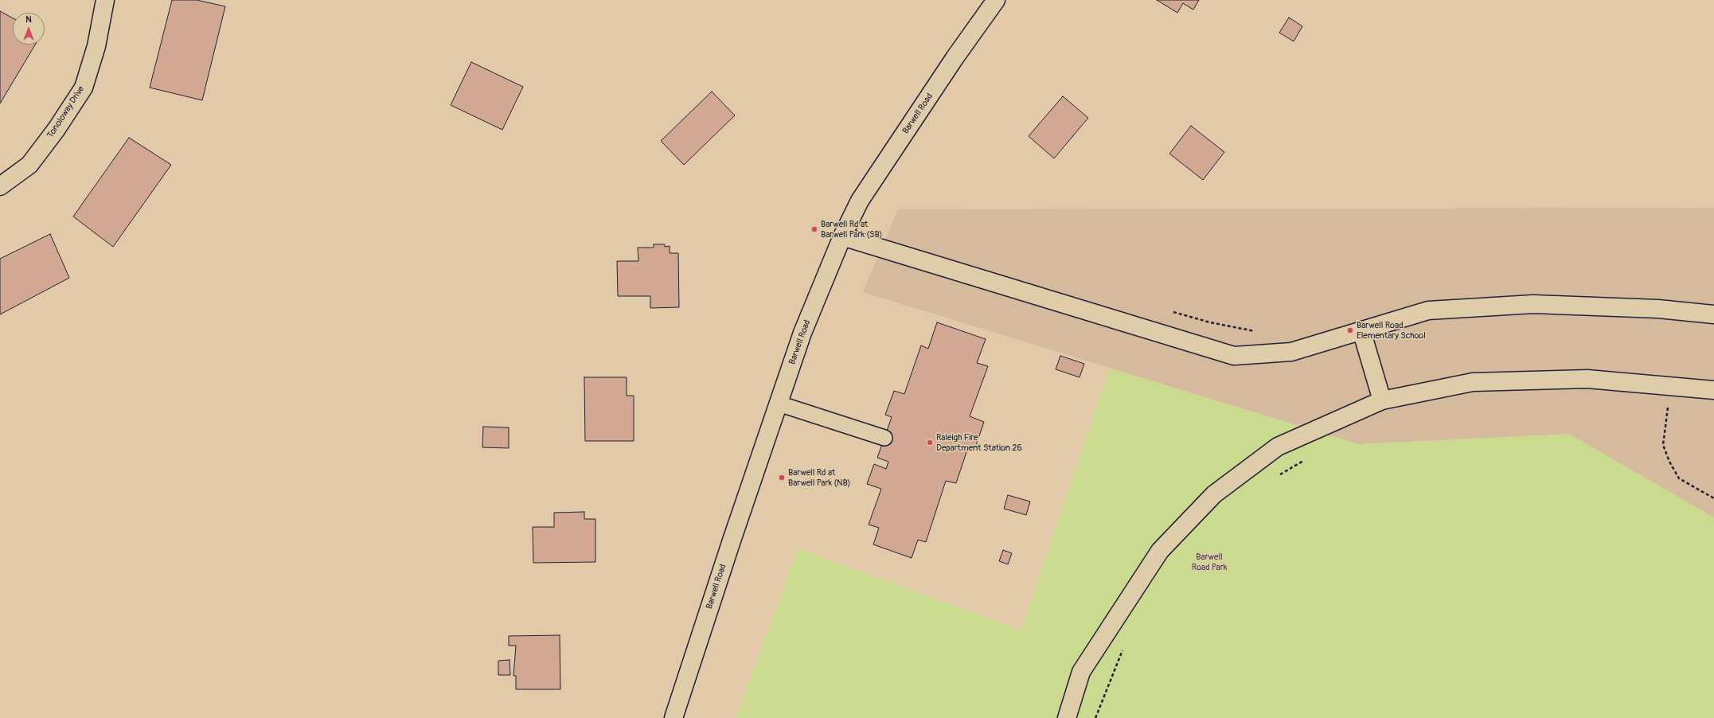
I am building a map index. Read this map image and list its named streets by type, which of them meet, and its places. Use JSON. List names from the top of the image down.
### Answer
{
  "streets": {
    "street": ["Tonoloway Drive", "Barwell Road"]
  },
  "parks": ["Barwell Road Park"],
  "places": [
    "Barwell Rd at Barwell Park (SB)",
    "Barwell Road Elementary School",
    "Raleigh Fire Department Station 26",
    "Barwell Rd at Barwell Park (NB)"
  ],
  "north": "top"
}
